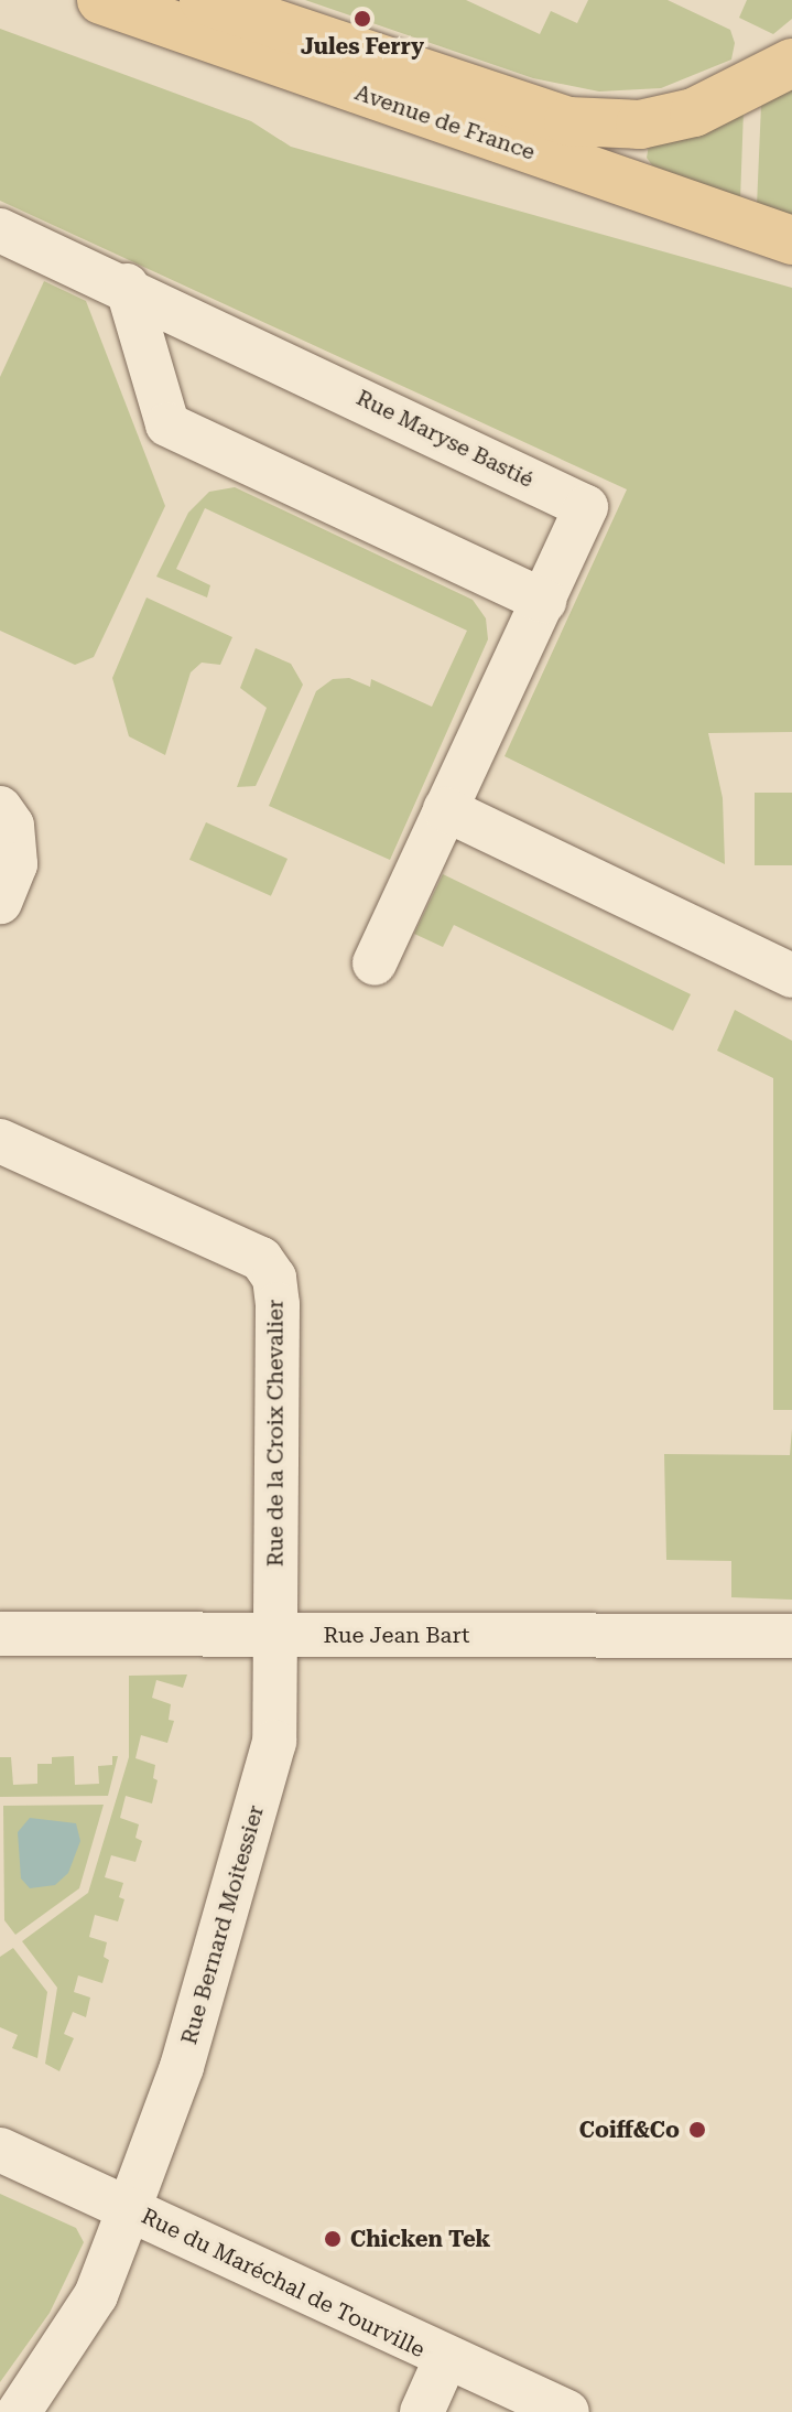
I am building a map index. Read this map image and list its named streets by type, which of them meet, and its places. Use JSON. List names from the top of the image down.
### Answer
{
  "streets": {
    "main road": ["Avenue de France"],
    "street": [
      "Rue Maryse Bastié",
      "Rue de la Croix Chevalier",
      "Rue Jean Bart",
      "Rue Bernard Moitessier",
      "Rue du Maréchal de Tourville"
    ]
  },
  "crossings": [
    ["Rue de la Croix Chevalier", "Rue Jean Bart"],
    ["Rue de la Croix Chevalier", "Rue Bernard Moitessier"],
    ["Rue Jean Bart", "Rue Bernard Moitessier"],
    ["Rue Bernard Moitessier", "Rue du Maréchal de Tourville"]
  ],
  "places": ["Jules Ferry", "Coiff&Co", "Chicken Tek"]
}
